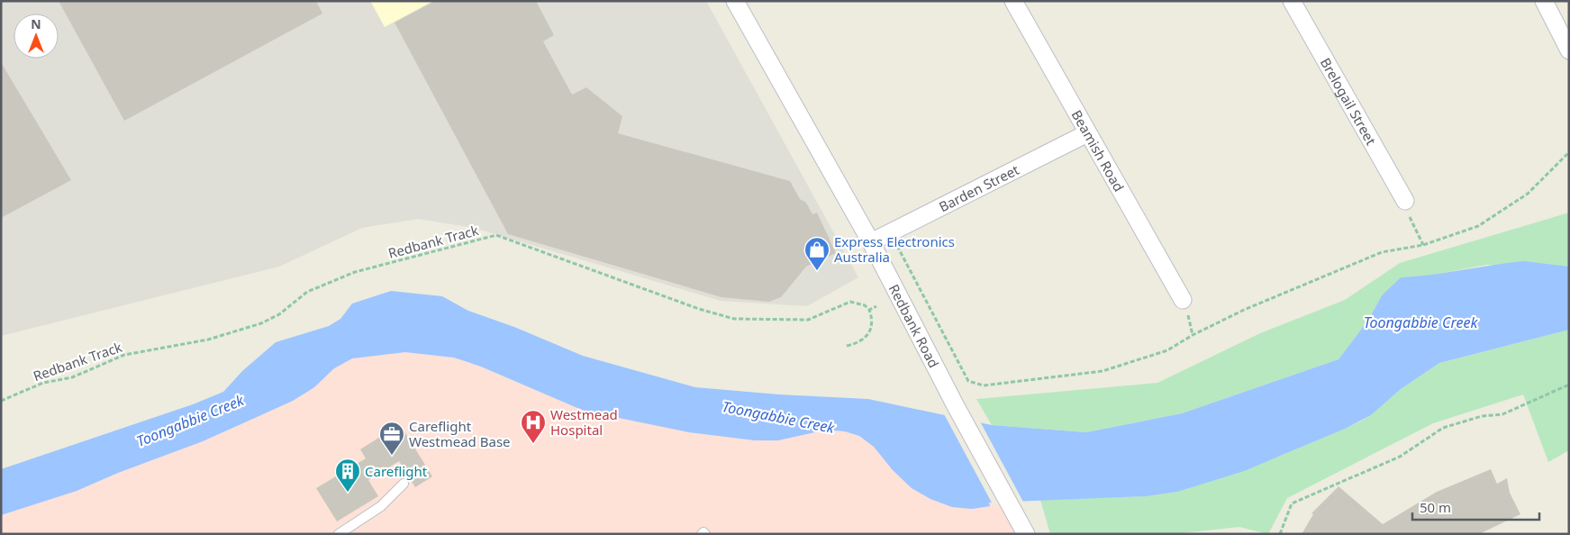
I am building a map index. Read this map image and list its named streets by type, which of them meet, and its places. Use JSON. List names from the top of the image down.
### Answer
{
  "streets": {
    "street": [
      "Brelogail Street",
      "Beamish Road",
      "Barden Street",
      "Redbank Road"
    ],
    "path": ["Redbank Track"]
  },
  "crossings": [
    ["Beamish Road", "Barden Street"],
    ["Barden Street", "Redbank Road"]
  ],
  "water": ["Toongabbie Creek"],
  "places": {
    "shop": ["Express Electronics Australia"],
    "hospital": ["Westmead Hospital"],
    "office": ["Careflight Westmead Base"],
    "building": ["Careflight"]
  },
  "scale_bar": "50 m",
  "north": "top"
}
